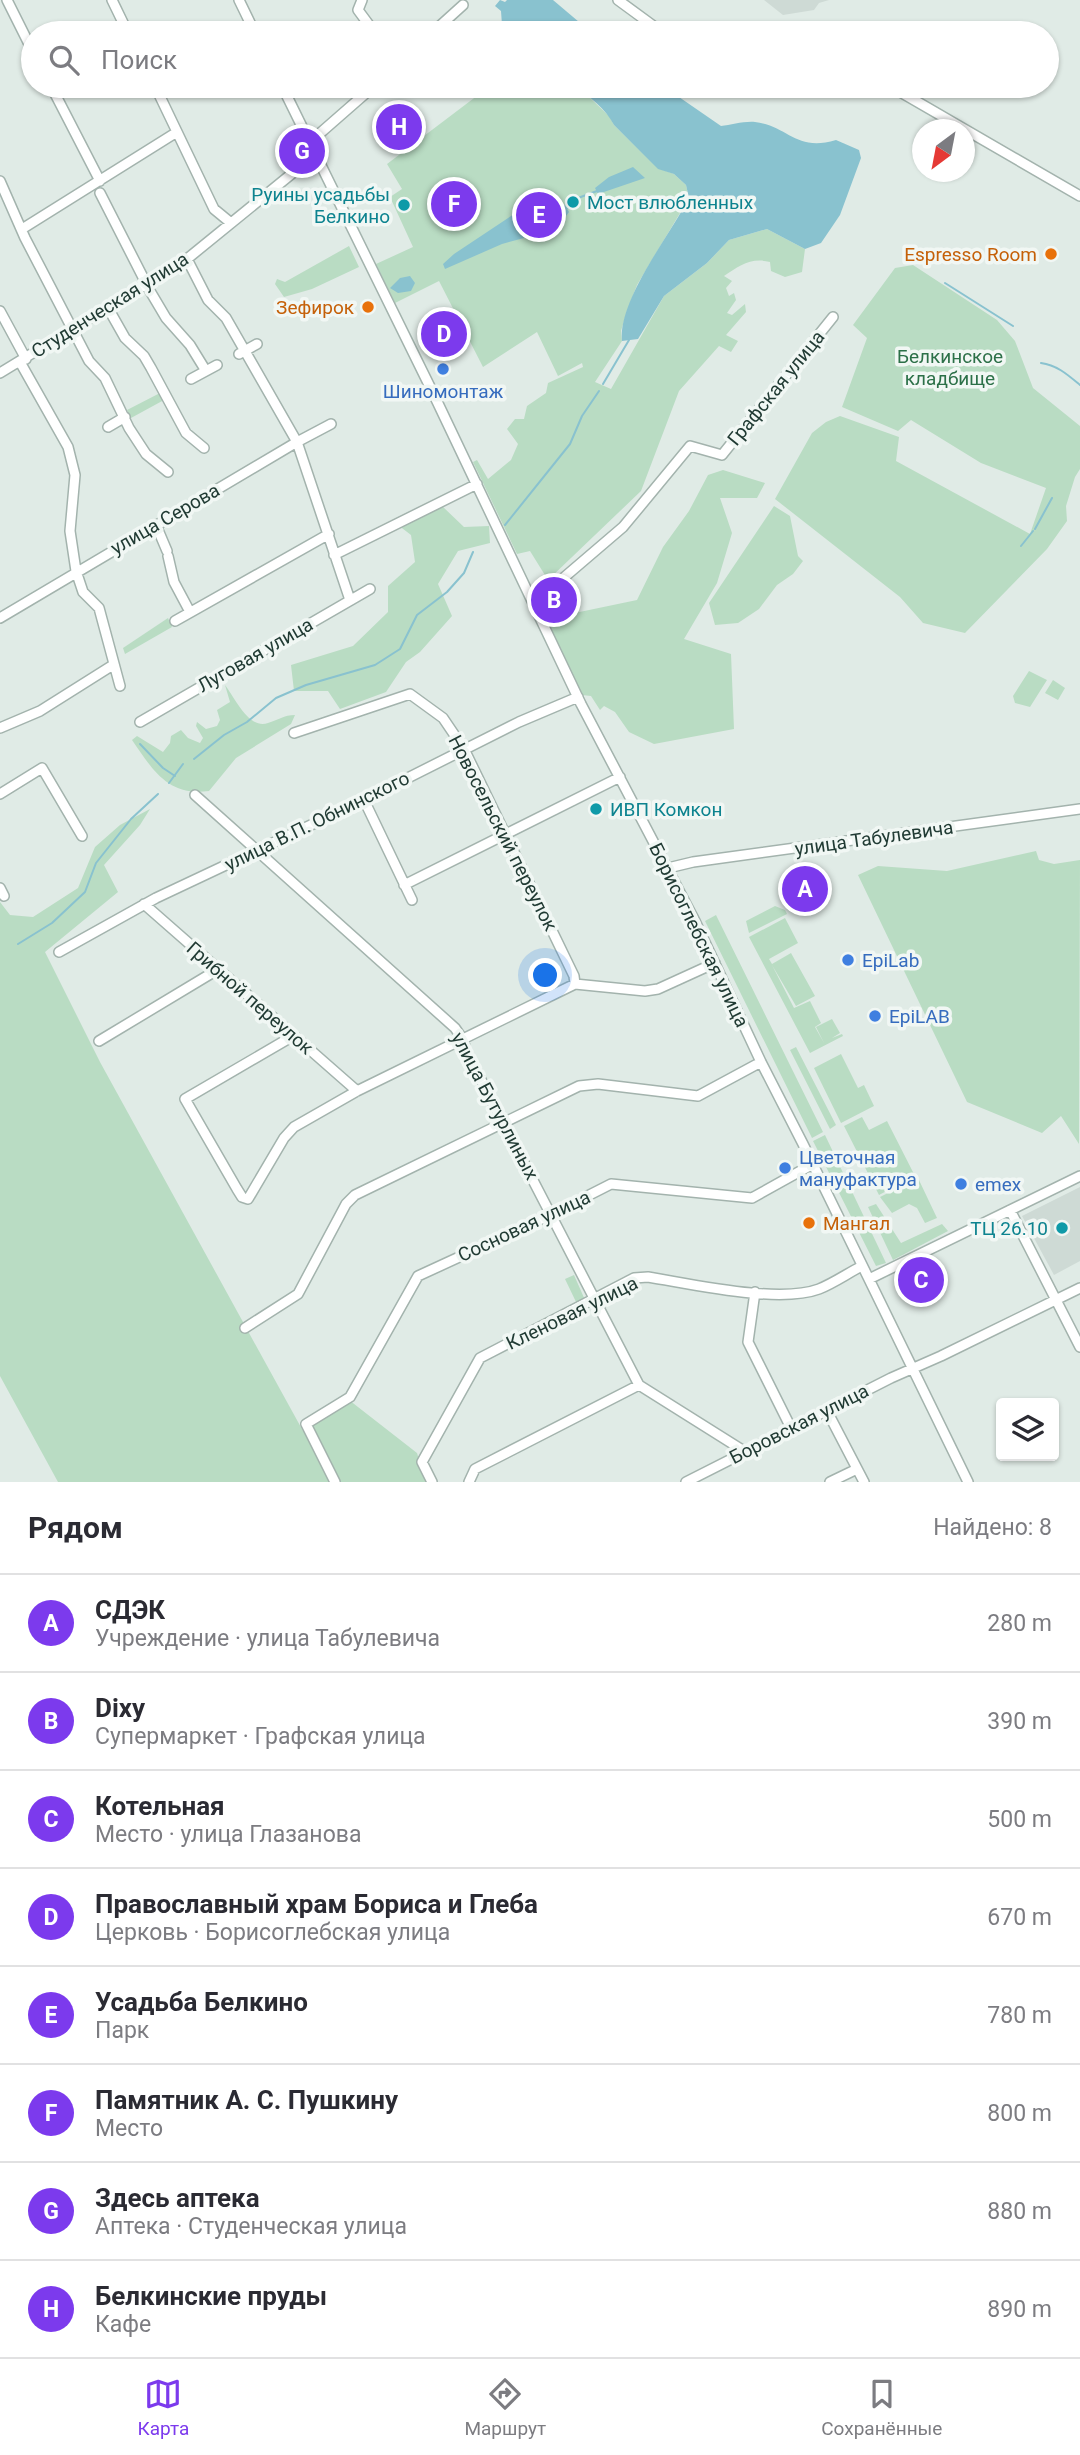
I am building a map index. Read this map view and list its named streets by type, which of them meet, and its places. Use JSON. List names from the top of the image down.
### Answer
{
  "streets": {
    "street": [
      "Студенческая улица",
      "Графская улица",
      "улица Серова",
      "Луговая улица",
      "улица В.П. Обнинского",
      "Новосельский переулок",
      "улица Табулевича",
      "Борисоглебская улица",
      "Грибной переулок",
      "улица Бутурлиных",
      "Сосновая улица",
      "Кленовая улица",
      "Боровская улица"
    ]
  },
  "crossings": [
    ["Студенческая улица", "Борисоглебская улица"],
    ["Графская улица", "Борисоглебская улица"],
    ["улица В.П. Обнинского", "Новосельский переулок"],
    ["улица В.П. Обнинского", "Борисоглебская улица"],
    ["улица В.П. Обнинского", "Грибной переулок"],
    ["улица В.П. Обнинского", "улица Бутурлиных"],
    ["улица Табулевича", "Борисоглебская улица"],
    ["Борисоглебская улица", "Сосновая улица"],
    ["Борисоглебская улица", "Кленовая улица"],
    ["Борисоглебская улица", "Боровская улица"],
    ["улица Бутурлиных", "Сосновая улица"],
    ["улица Бутурлиных", "Кленовая улица"]
  ],
  "parks": ["Белкинское кладбище"],
  "places": [
    "Мост влюбленных",
    "Руины усадьбы Белкино",
    "Espresso Room",
    "Зефирок",
    "Шиномонтаж",
    "ИВП Комкон",
    "EpiLab",
    "EpiLAB",
    "Цветочная мануфактура",
    "emex",
    "Мангал",
    "ТЦ 26.10"
  ],
  "north": "bottom left",
  "page": {
    "search": "Поиск",
    "pins": [
      "H",
      "G",
      "F",
      "E",
      "D",
      "B",
      "A",
      "C"
    ],
    "heading": ["Рядом", "Найдено: 8"],
    "list": [
      {
        "mark": "A",
        "name": "СДЭК",
        "note": "Учреждение · улица Табулевича",
        "value": "280 m"
      },
      {
        "mark": "B",
        "name": "Dixy",
        "note": "Супермаркет · Графская улица",
        "value": "390 m"
      },
      {
        "mark": "C",
        "name": "Котельная",
        "note": "Место · улица Глазанова",
        "value": "500 m"
      },
      {
        "mark": "D",
        "name": "Православный храм Бориса и Глеба",
        "note": "Церковь · Борисоглебская улица",
        "value": "670 m"
      },
      {
        "mark": "E",
        "name": "Усадьба Белкино",
        "note": "Парк",
        "value": "780 m"
      },
      {
        "mark": "F",
        "name": "Памятник А. С. Пушкину",
        "note": "Место",
        "value": "800 m"
      },
      {
        "mark": "G",
        "name": "Здесь аптека",
        "note": "Аптека · Студенческая улица",
        "value": "880 m"
      },
      {
        "mark": "H",
        "name": "Белкинские пруды",
        "note": "Кафе",
        "value": "890 m"
      }
    ],
    "nav": ["Карта", "Маршрут", "Сохранённые"]
  }
}
